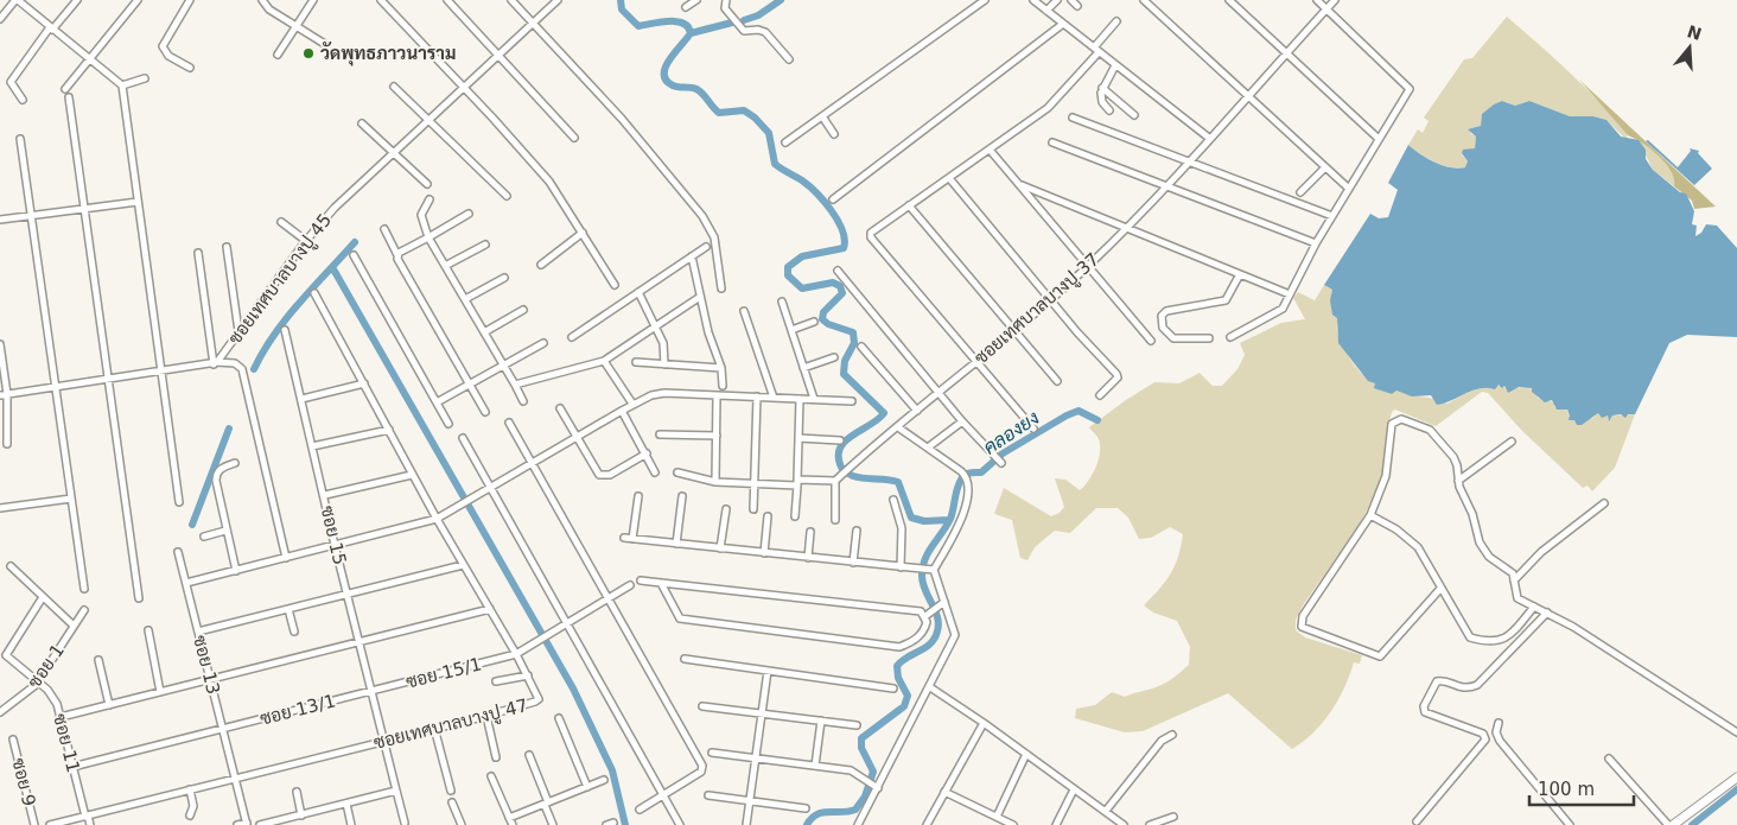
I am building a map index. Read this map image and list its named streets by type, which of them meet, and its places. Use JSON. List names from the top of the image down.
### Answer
{
  "streets": {
    "street": [
      "ซอยเทศบาลบางปู 45",
      "ซอยเทศบาลบางปู 37",
      "ซอย 15",
      "ซอย 13",
      "ซอย 1",
      "ซอย 15/1",
      "ซอย 13/1",
      "ซอยเทศบาลบางปู 47",
      "ซอย 11",
      "ซอย 9"
    ]
  },
  "crossings": [
    ["ซอย 15", "ซอย 15/1"],
    ["ซอย 15", "ซอย 13/1"],
    ["ซอย 15", "ซอยเทศบาลบางปู 47"],
    ["ซอย 13", "ซอย 13/1"],
    ["ซอย 13", "ซอยเทศบาลบางปู 47"],
    ["ซอย 1", "ซอย 11"],
    ["ซอย 15/1", "ซอย 13/1"],
    ["ซอย 15/1", "ซอยเทศบาลบางปู 47"],
    ["ซอย 13/1", "ซอย 11"],
    ["ซอยเทศบาลบางปู 47", "ซอย 11"]
  ],
  "water": ["คลองยง"],
  "places": ["วัดพุทธภาวนาราม"],
  "scale_bar": "100 m",
  "north": "top"
}
